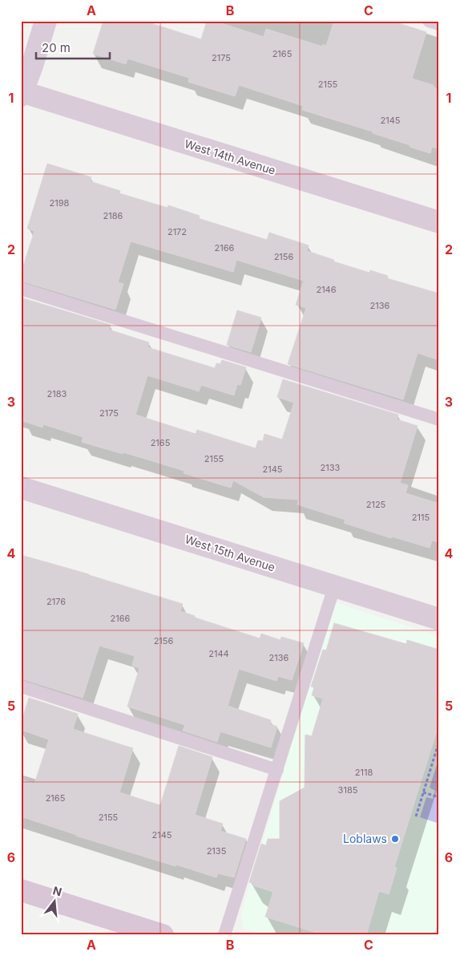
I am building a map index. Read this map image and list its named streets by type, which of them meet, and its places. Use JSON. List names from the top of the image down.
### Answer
{
  "streets": {
    "street": ["West 14th Avenue", "West 15th Avenue"]
  },
  "places": ["Loblaws"],
  "house_numbers": [
    "2165",
    "2175",
    "2155",
    "2145",
    "2198",
    "2186",
    "2172",
    "2166",
    "2156",
    "2146",
    "2136",
    "2183",
    "2175",
    "2165",
    "2155",
    "2133",
    "2145",
    "2125",
    "2115",
    "2176",
    "2166",
    "2156",
    "2144",
    "2136",
    "2118",
    "3185",
    "2165",
    "2155",
    "2145",
    "2135"
  ],
  "scale_bar": "20 m",
  "north": "top",
  "grid": {
    "columns": ["A", "B", "C"],
    "rows": [
      "1",
      "2",
      "3",
      "4",
      "5",
      "6"
    ]
  }
}
